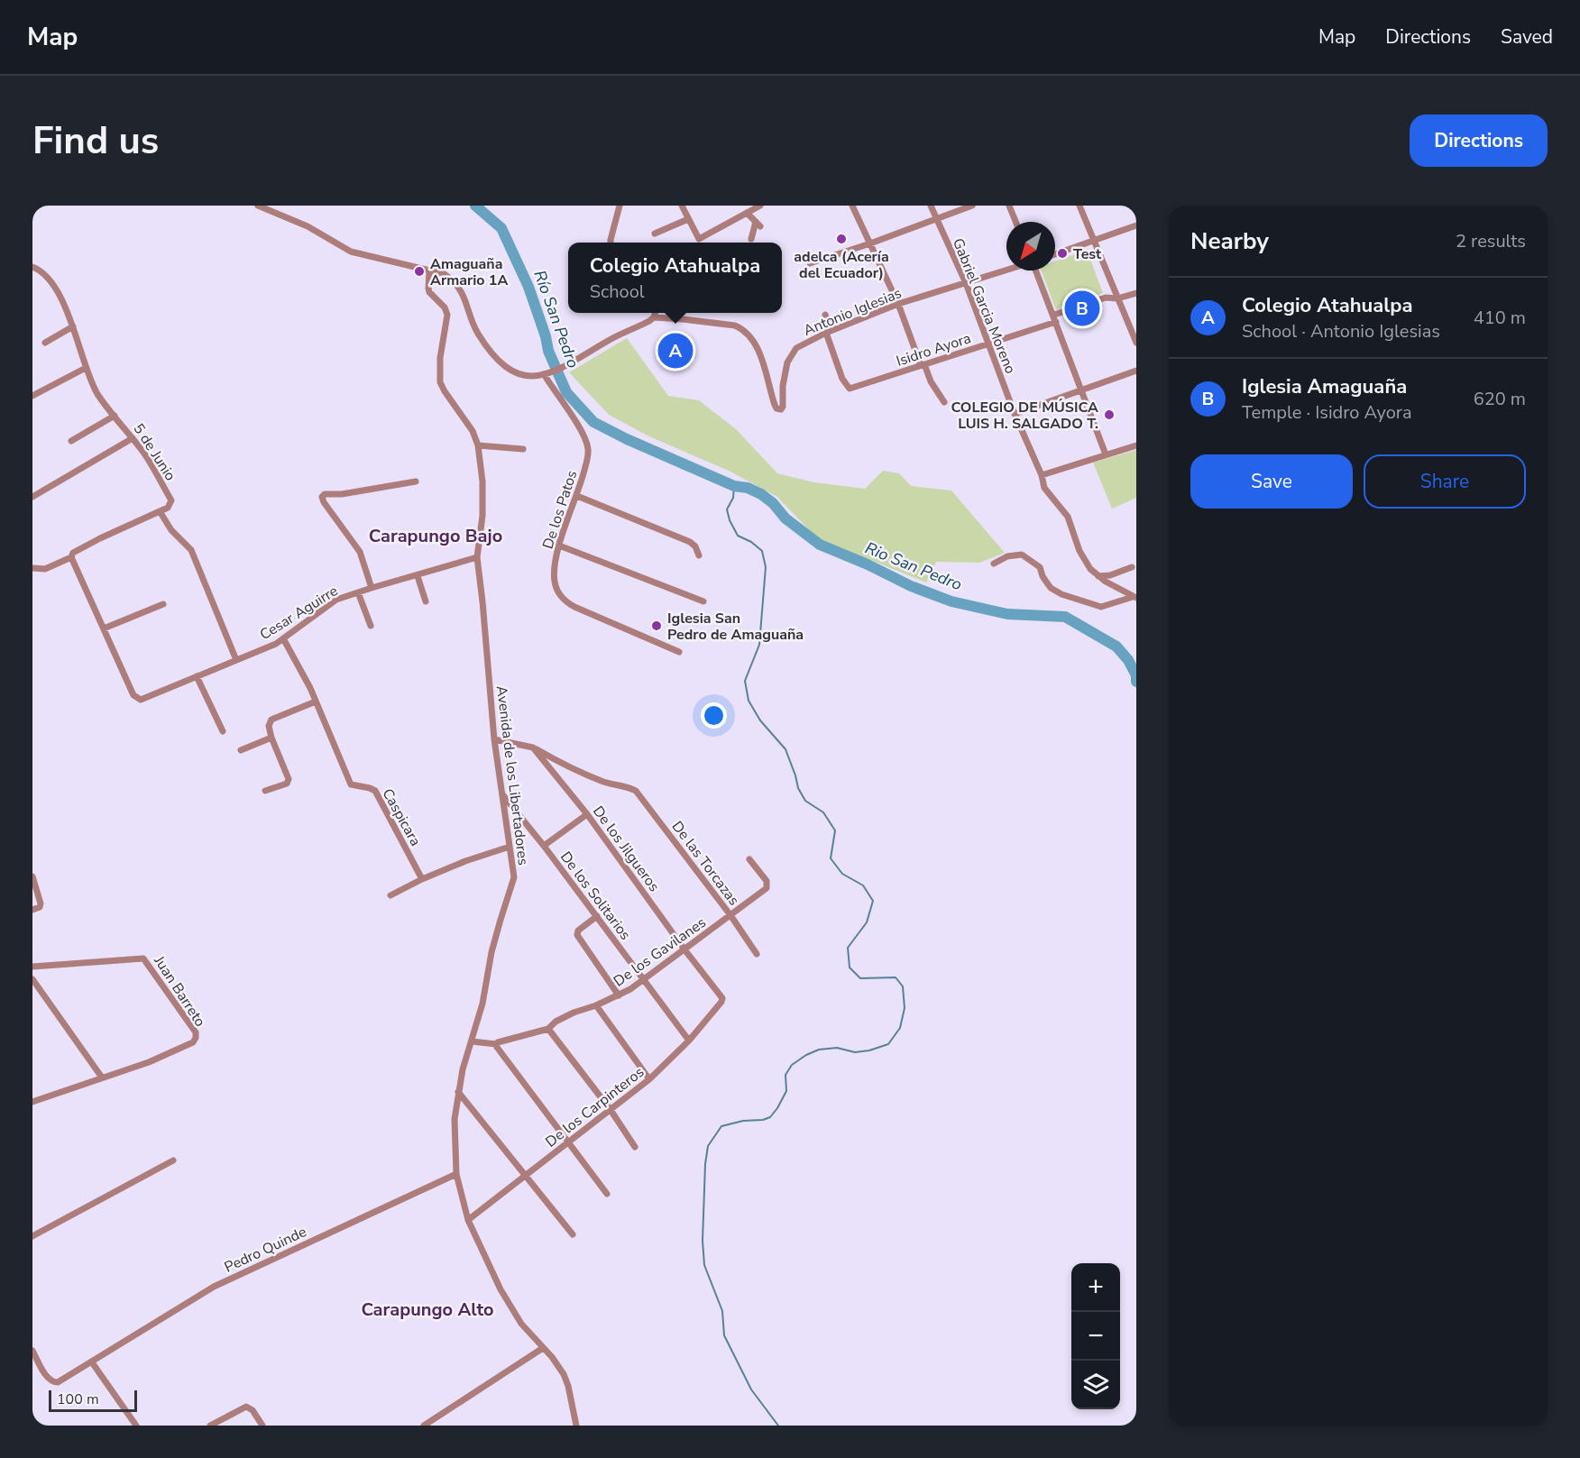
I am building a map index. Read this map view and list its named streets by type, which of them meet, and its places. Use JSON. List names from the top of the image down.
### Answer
{
  "streets": {
    "street": [
      "Gabriel Garcia Moreno",
      "Antonio Iglesias",
      "Isidro Ayora",
      "5 de Junio",
      "De los Patos",
      "Cesar Aguirre",
      "Avenida de los Libertadores",
      "Caspicara",
      "De los Jilgueros",
      "De las Torcazas",
      "De los Solitarios",
      "De los Gavilanes",
      "Juan Barreto",
      "De los Carpinteros",
      "Pedro Quinde"
    ]
  },
  "crossings": [
    ["Gabriel Garcia Moreno", "Antonio Iglesias"],
    ["Gabriel Garcia Moreno", "Isidro Ayora"],
    ["Antonio Iglesias", "Isidro Ayora"],
    ["Cesar Aguirre", "Avenida de los Libertadores"],
    ["Cesar Aguirre", "Caspicara"],
    ["Avenida de los Libertadores", "De los Solitarios"],
    ["Avenida de los Libertadores", "De los Carpinteros"],
    ["Avenida de los Libertadores", "Pedro Quinde"],
    ["De los Jilgueros", "De las Torcazas"],
    ["De los Jilgueros", "De los Gavilanes"],
    ["De los Jilgueros", "De los Carpinteros"],
    ["De las Torcazas", "De los Gavilanes"],
    ["De los Solitarios", "De los Gavilanes"],
    ["De los Solitarios", "De los Carpinteros"]
  ],
  "districts": ["Carapungo Bajo", "Carapungo Alto"],
  "water": ["Río San Pedro", "Rio San Pedro"],
  "places": [
    "adelca (Acería del Ecuador)",
    "Test",
    "Amaguaña Armario 1A",
    "COLEGIO DE MÚSICA LUIS H. SALGADO T.",
    "Iglesia San Pedro de Amaguaña"
  ],
  "scale_bar": "100 m",
  "north": "bottom left",
  "page": {
    "header": "Map",
    "nav": ["Map", "Directions", "Saved"],
    "buttons": [
      "Directions",
      ["Save", "Share"]
    ],
    "title": "Find us",
    "heading": ["Nearby", "2 results"],
    "popup": ["Colegio Atahualpa", "School"],
    "list": [
      {
        "mark": "A",
        "name": "Colegio Atahualpa",
        "note": "School · Antonio Iglesias",
        "value": "410 m"
      },
      {
        "mark": "B",
        "name": "Iglesia Amaguaña",
        "note": "Temple · Isidro Ayora",
        "value": "620 m"
      }
    ],
    "pins": ["B", "A"],
    "map_buttons": ["+", "−"],
    "scale": "100 m"
  }
}
